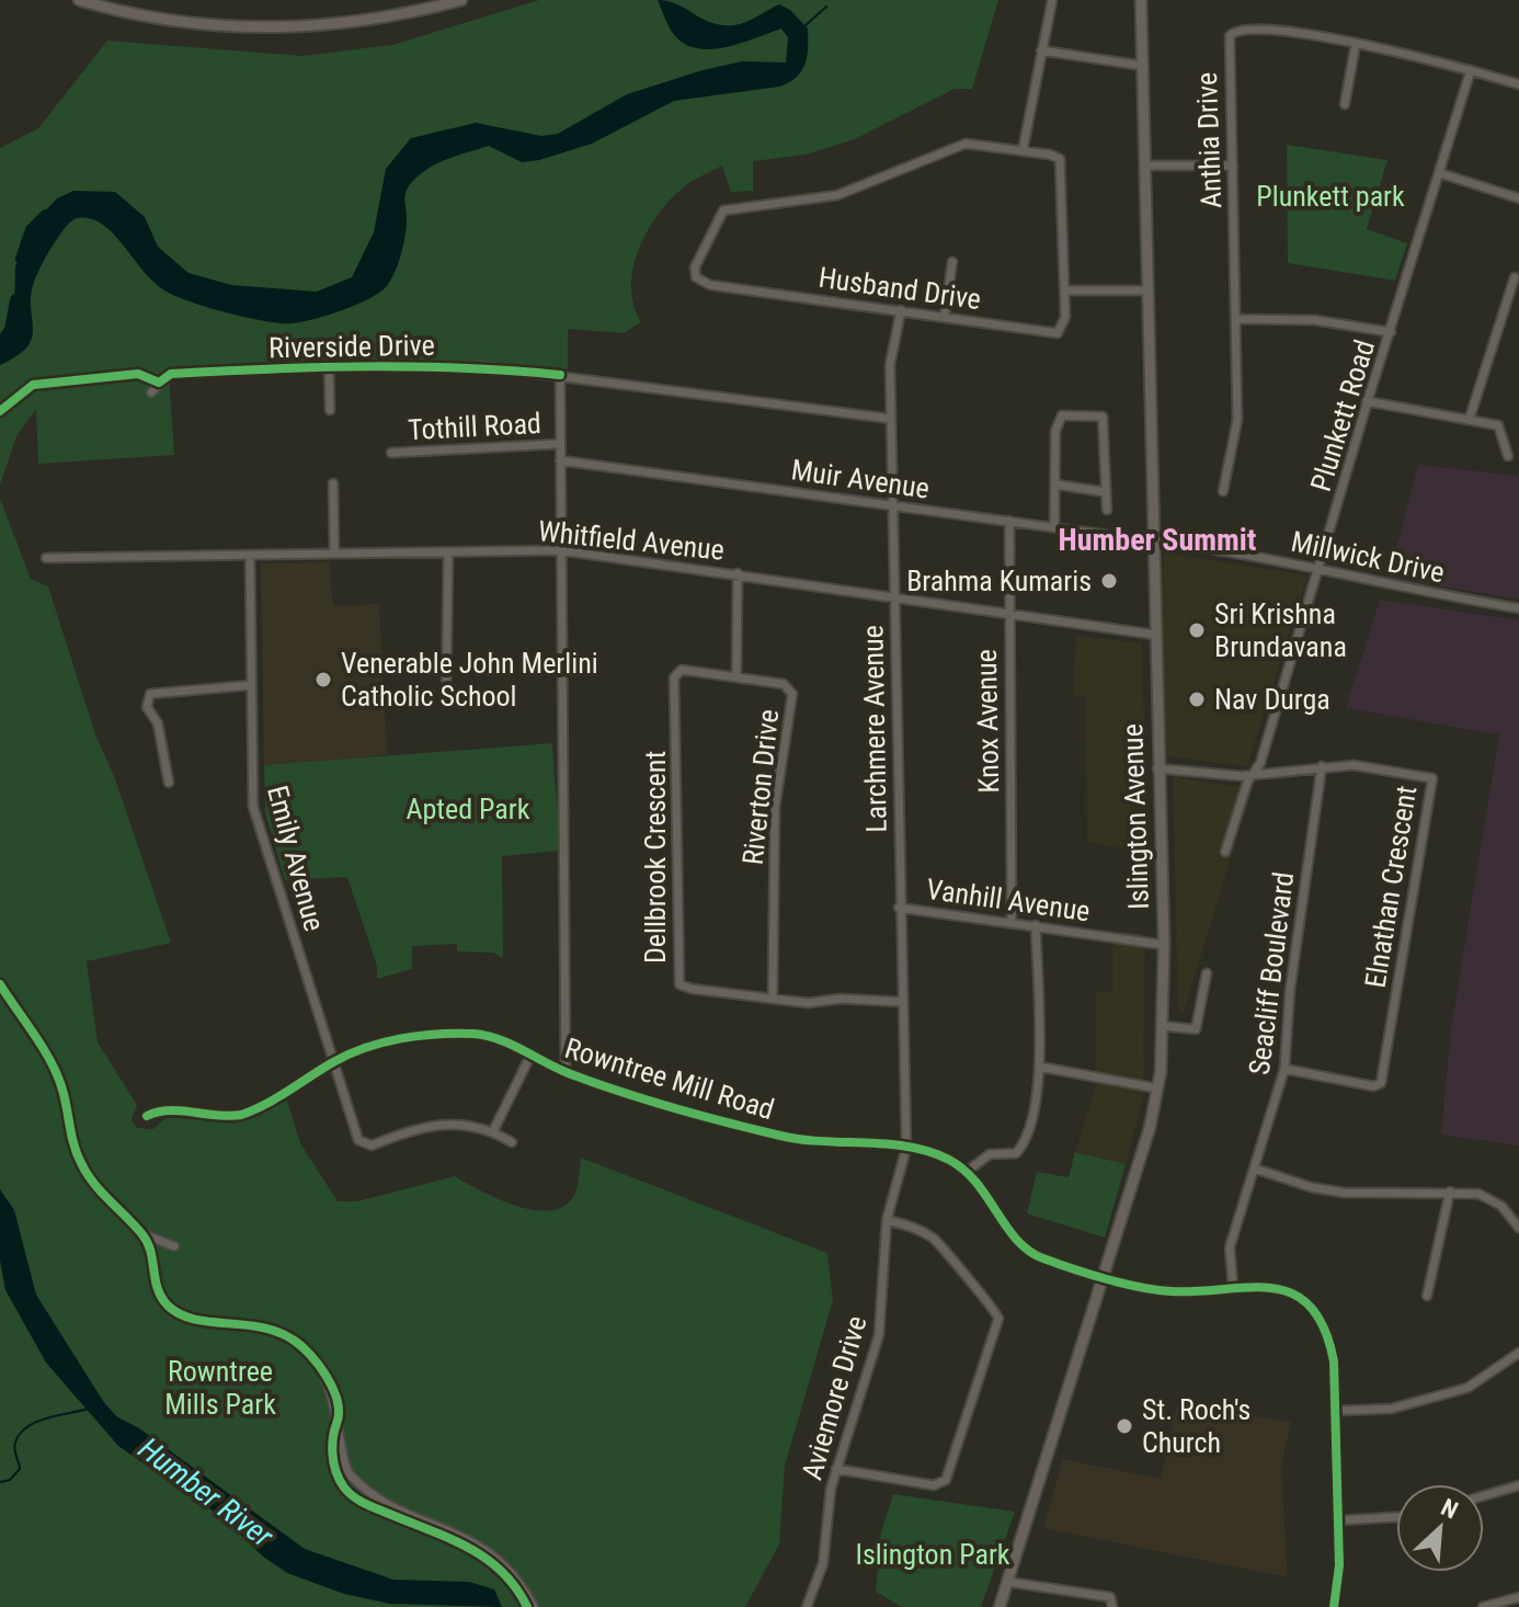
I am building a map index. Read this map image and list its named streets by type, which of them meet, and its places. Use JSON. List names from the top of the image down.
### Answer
{
  "streets": {
    "main road": ["Islington Avenue"],
    "street": [
      "Anthia Drive",
      "Husband Drive",
      "Riverside Drive",
      "Plunkett Road",
      "Tothill Road",
      "Muir Avenue",
      "Whitfield Avenue",
      "Millwick Drive",
      "Knox Avenue",
      "Larchmere Avenue",
      "Riverton Drive",
      "Dellbrook Crescent",
      "Emily Avenue",
      "Elnathan Crescent",
      "Vanhill Avenue",
      "Seacliff Boulevard",
      "Rowntree Mill Road",
      "Aviemore Drive"
    ]
  },
  "crossings": [
    ["Anthia Drive", "Plunkett Road"],
    ["Husband Drive", "Larchmere Avenue"],
    ["Riverside Drive", "Larchmere Avenue"],
    ["Plunkett Road", "Millwick Drive"],
    ["Plunkett Road", "Elnathan Crescent"],
    ["Muir Avenue", "Millwick Drive"],
    ["Muir Avenue", "Knox Avenue"],
    ["Muir Avenue", "Larchmere Avenue"],
    ["Muir Avenue", "Islington Avenue"],
    ["Whitfield Avenue", "Knox Avenue"],
    ["Whitfield Avenue", "Larchmere Avenue"],
    ["Whitfield Avenue", "Islington Avenue"],
    ["Whitfield Avenue", "Emily Avenue"],
    ["Millwick Drive", "Islington Avenue"],
    ["Knox Avenue", "Vanhill Avenue"],
    ["Larchmere Avenue", "Dellbrook Crescent"],
    ["Larchmere Avenue", "Vanhill Avenue"],
    ["Larchmere Avenue", "Rowntree Mill Road"],
    ["Larchmere Avenue", "Aviemore Drive"],
    ["Riverton Drive", "Dellbrook Crescent"],
    ["Islington Avenue", "Elnathan Crescent"],
    ["Islington Avenue", "Vanhill Avenue"],
    ["Islington Avenue", "Rowntree Mill Road"],
    ["Emily Avenue", "Rowntree Mill Road"],
    ["Elnathan Crescent", "Seacliff Boulevard"],
    ["Seacliff Boulevard", "Rowntree Mill Road"],
    ["Rowntree Mill Road", "Aviemore Drive"]
  ],
  "districts": ["Humber Summit"],
  "water": ["Humber River"],
  "parks": [
    "Plunkett park",
    "Apted Park",
    "Rowntree Mills Park",
    "Islington Park"
  ],
  "places": [
    "Brahma Kumaris",
    "Sri Krishna Brundavana",
    "Venerable John Merlini Catholic School",
    "Nav Durga",
    "St. Roch's Church"
  ],
  "north": "top right"
}
